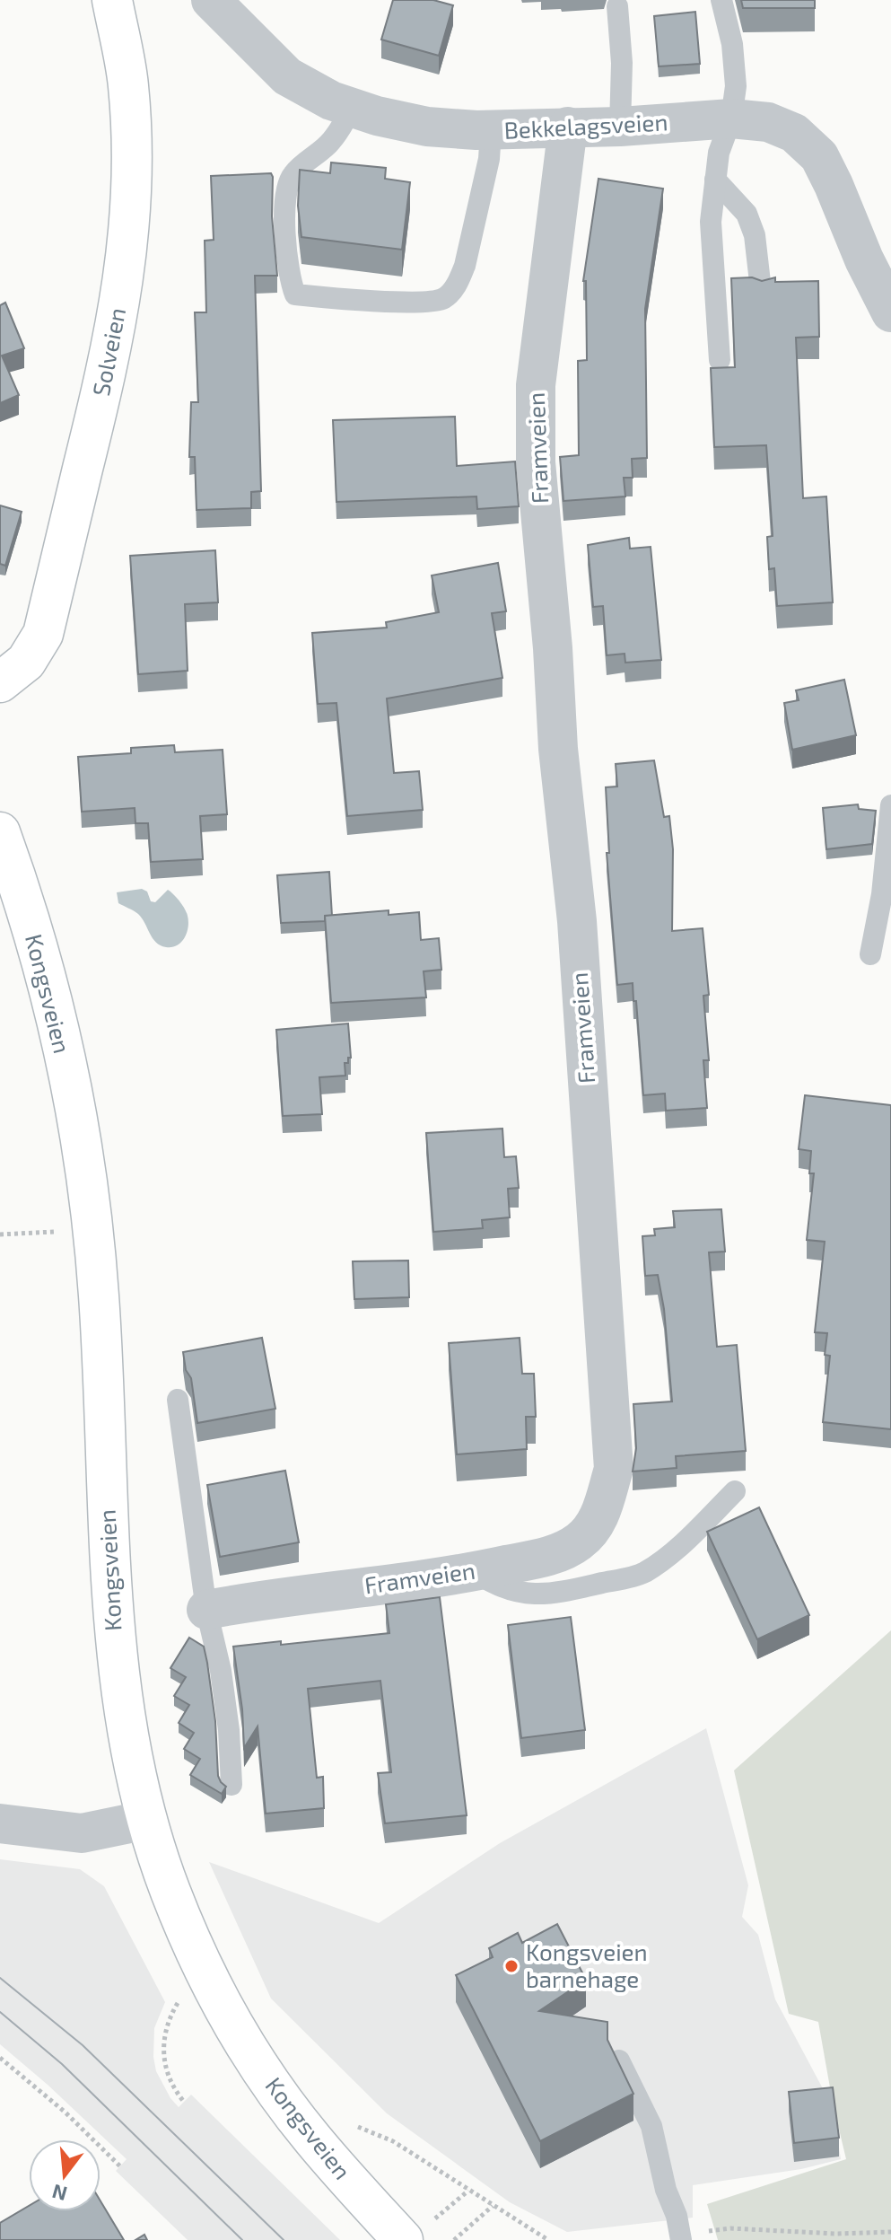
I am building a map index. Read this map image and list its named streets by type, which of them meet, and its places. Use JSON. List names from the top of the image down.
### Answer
{
  "streets": {
    "main road": ["Solveien", "Kongsveien"],
    "street": ["Bekkelagsveien", "Framveien"]
  },
  "crossings": [
    ["Bekkelagsveien", "Framveien"]
  ],
  "places": ["Kongsveien barnehage"],
  "north": "bottom"
}
